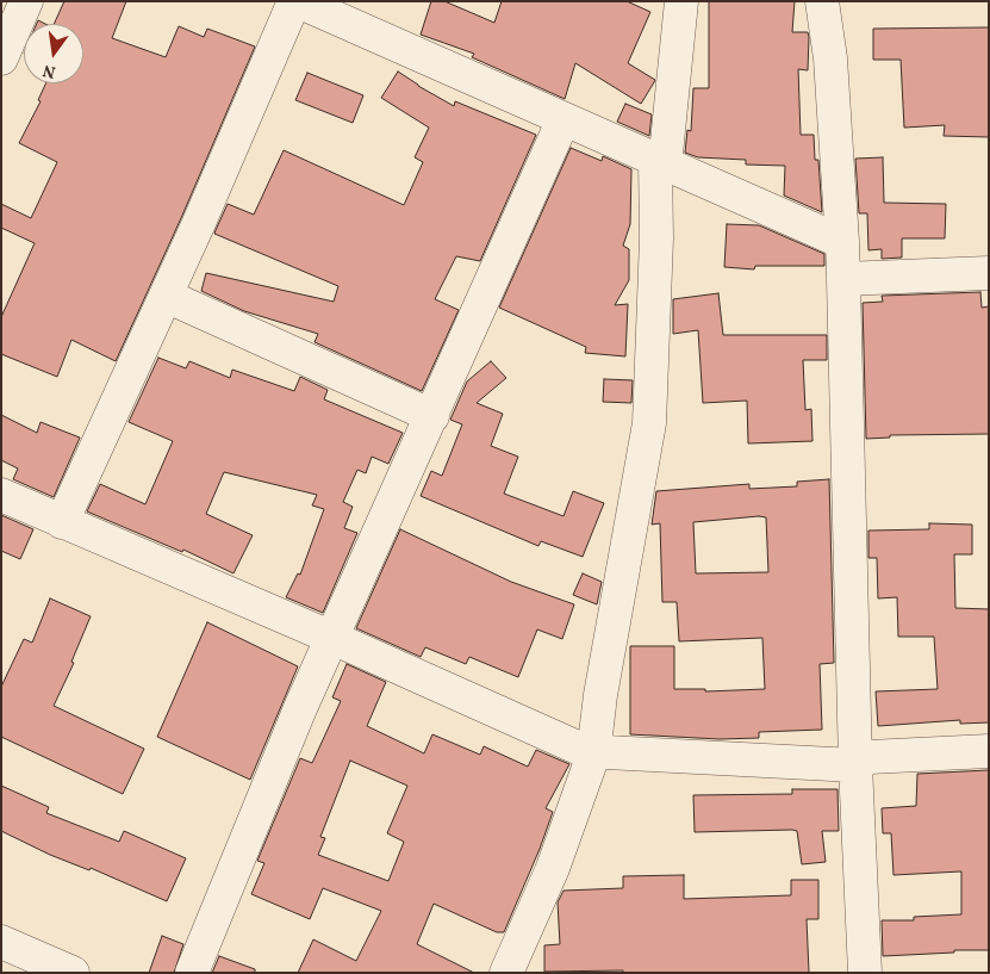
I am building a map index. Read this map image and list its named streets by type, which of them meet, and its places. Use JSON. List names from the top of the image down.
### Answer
{
  "north": "bottom"
}
